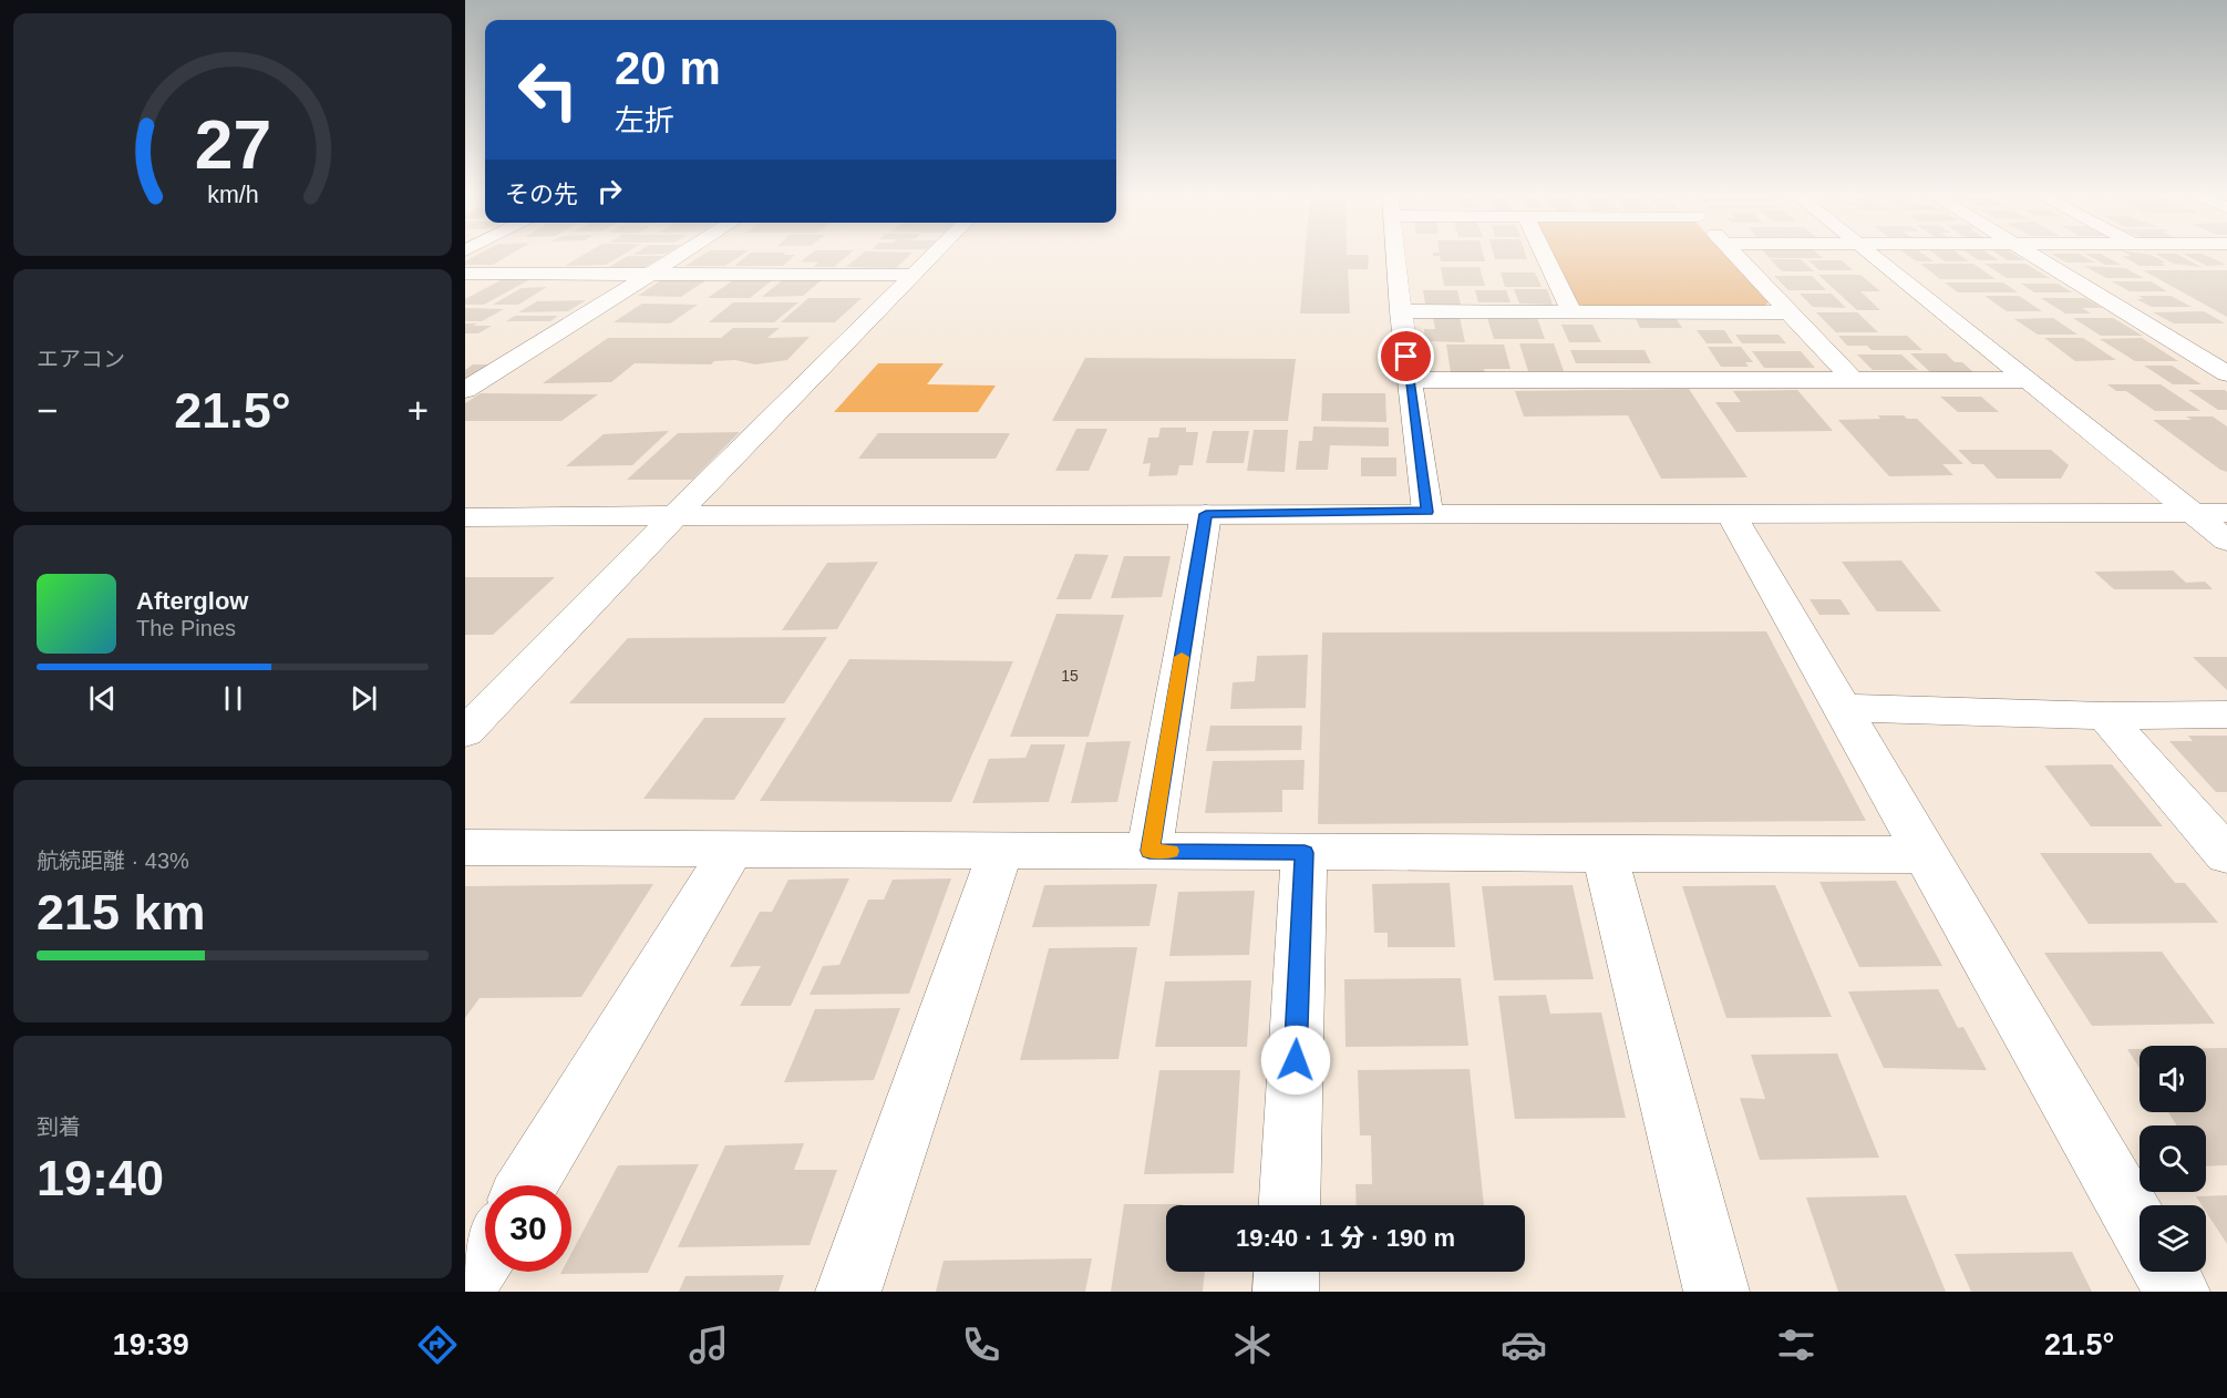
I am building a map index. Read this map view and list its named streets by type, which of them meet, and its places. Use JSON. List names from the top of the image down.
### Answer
{
  "house_numbers": ["15"],
  "page": {
    "turn": ["20 m", "左折"],
    "then": "その先",
    "tile": [
      "エアコン",
      ["航続距離 · 43%", "215 km"],
      ["到着", "19:40"]
    ],
    "heat": ["−", "21.5°", "+"],
    "song": ["Afterglow", "The Pines"],
    "limit": "30",
    "trip": "19:40 · 1 分 · 190 m",
    "tabs": ["19:39", "21.5°"],
    "gauge": ["27", "km/h"]
  }
}
